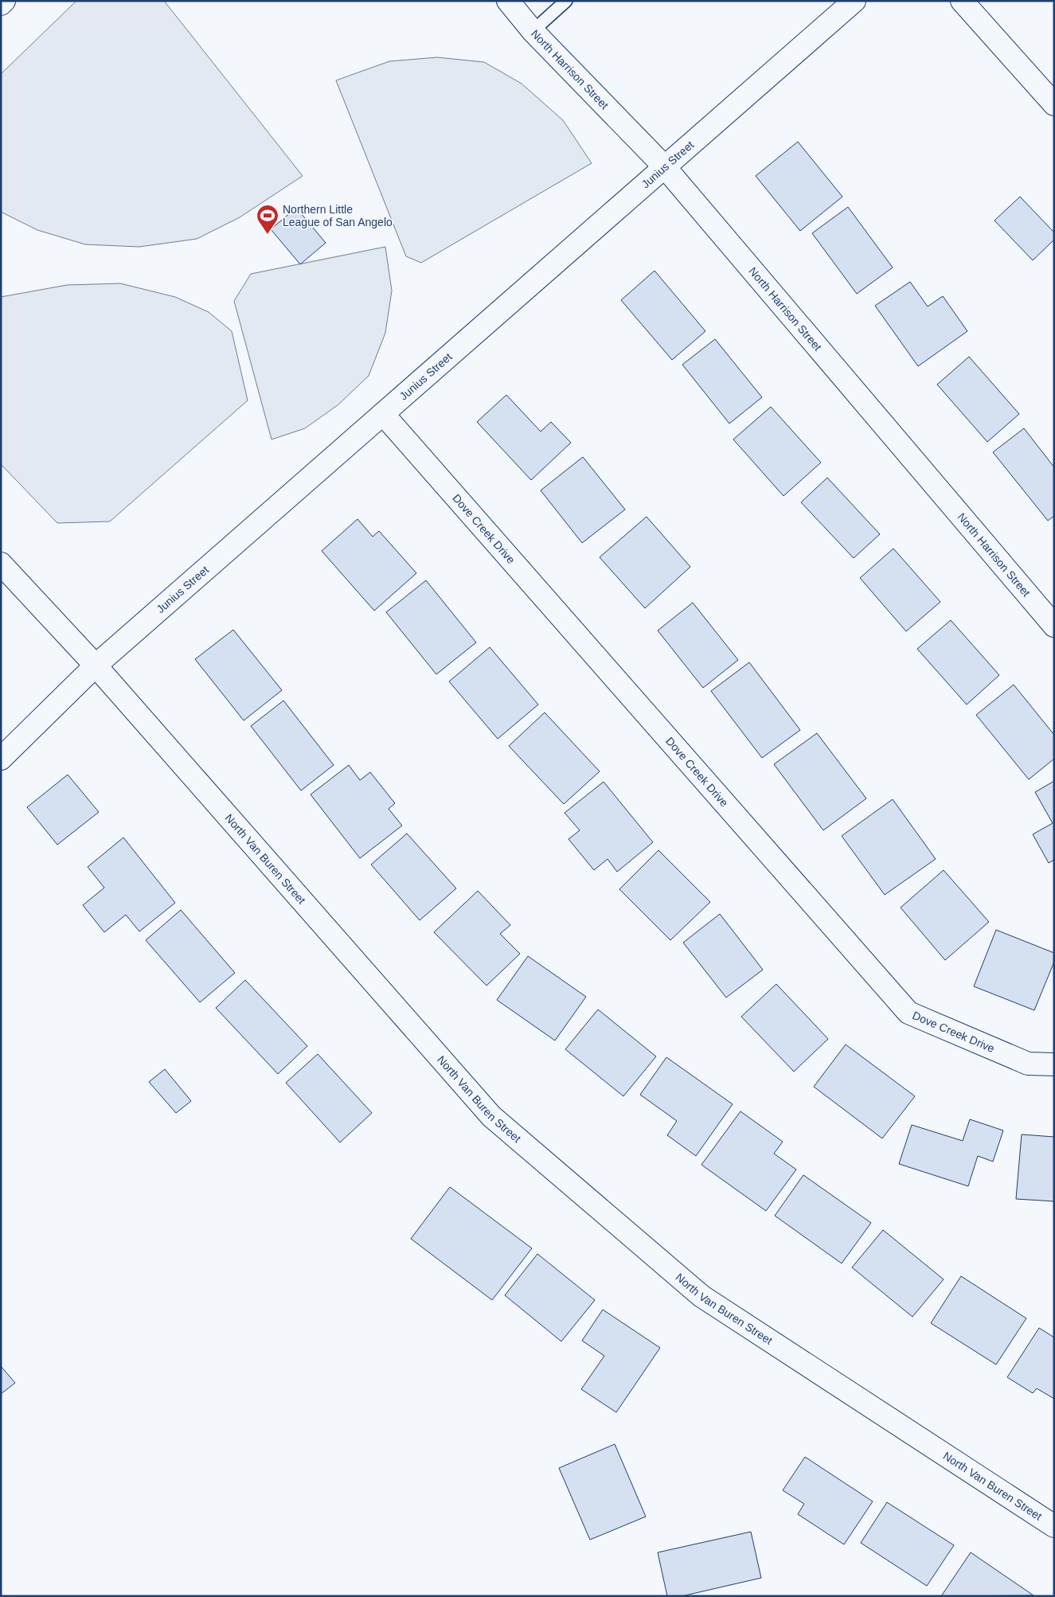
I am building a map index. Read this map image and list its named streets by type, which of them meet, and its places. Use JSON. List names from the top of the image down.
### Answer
{
  "streets": {
    "street": [
      "North Harrison Street",
      "Junius Street",
      "Dove Creek Drive",
      "North Van Buren Street"
    ]
  },
  "crossings": [
    ["North Harrison Street", "Junius Street"],
    ["Junius Street", "Dove Creek Drive"],
    ["Junius Street", "North Van Buren Street"]
  ],
  "places": {
    "sports": ["Northern Little League of San Angelo"]
  }
}
